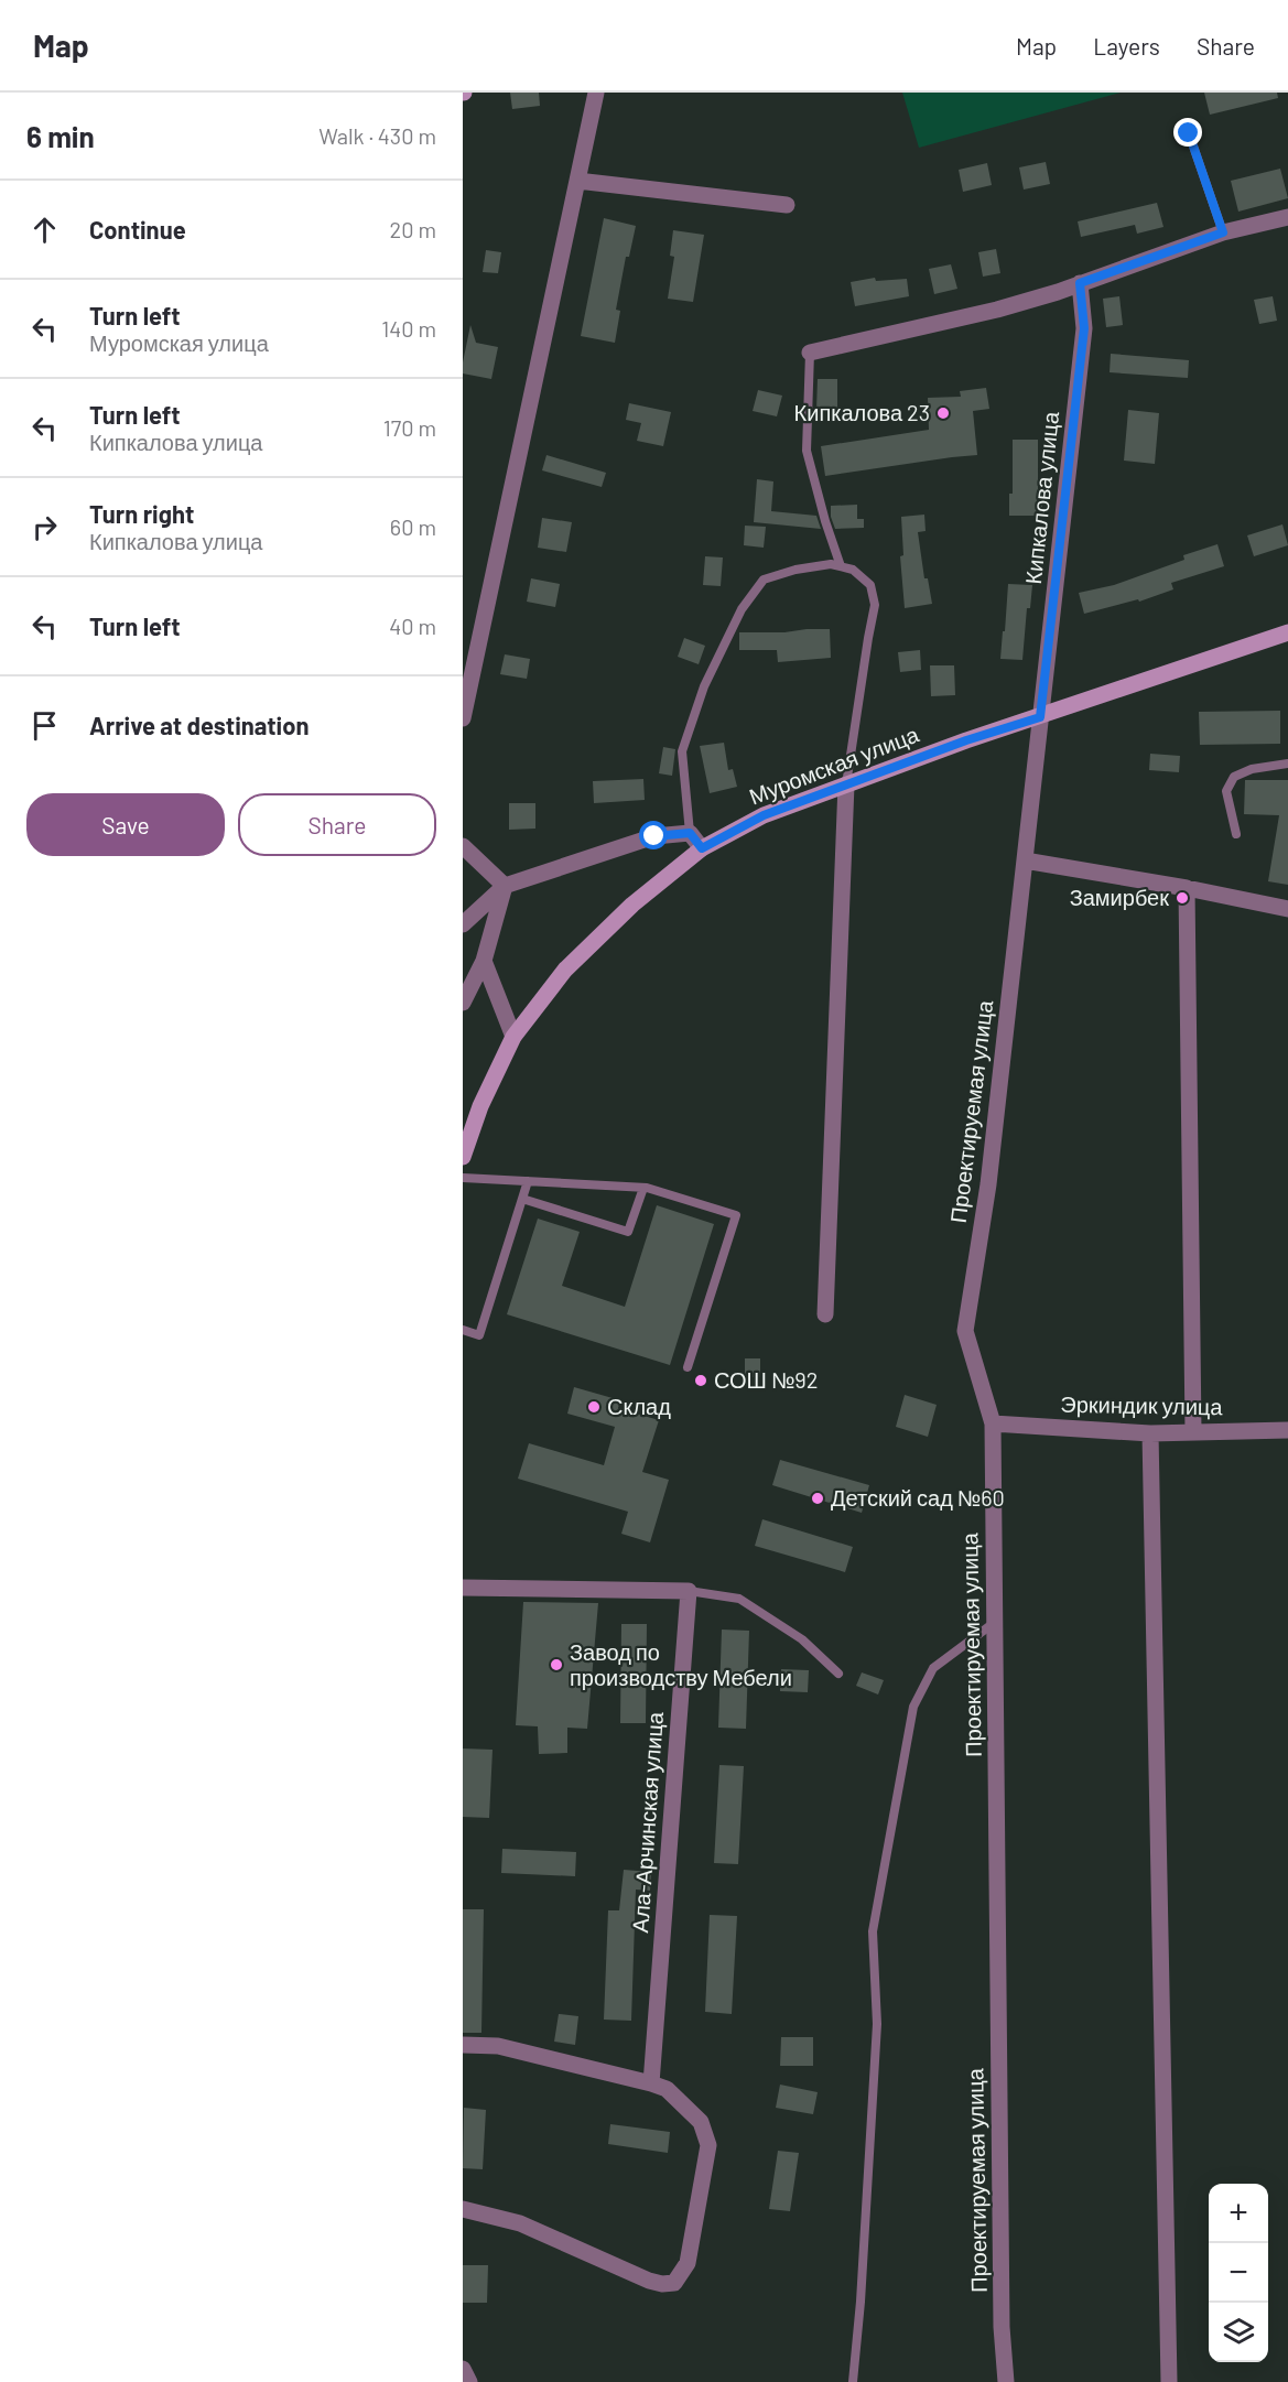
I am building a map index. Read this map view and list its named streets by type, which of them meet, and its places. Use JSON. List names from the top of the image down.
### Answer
{
  "streets": {
    "street": [
      "Кипкалова улица",
      "Муромская улица",
      "Проектируемая улица",
      "Эркиндик улица",
      "Ала-Арчинская улица"
    ]
  },
  "crossings": [
    ["Кипкалова улица", "Муромская улица"],
    ["Кипкалова улица", "Проектируемая улица"],
    ["Муромская улица", "Проектируемая улица"],
    ["Проектируемая улица", "Эркиндик улица"]
  ],
  "places": [
    "Кипкалова 23",
    "Замирбек",
    "СОШ №92",
    "Склад",
    "Детский сад №60",
    "Завод по производству Мебели"
  ],
  "page": {
    "header": "Map",
    "nav": ["Map", "Layers", "Share"],
    "heading": ["6 min", "Walk · 430 m"],
    "list": [
      ["Continue", "20 m"],
      ["Turn left", "Муромская улица", "140 m"],
      ["Turn left", "Кипкалова улица", "170 m"],
      ["Turn right", "Кипкалова улица", "60 m"],
      ["Turn left", "40 m"],
      "Arrive at destination"
    ],
    "buttons": ["Save", "Share"],
    "map_buttons": ["+", "−"]
  }
}
